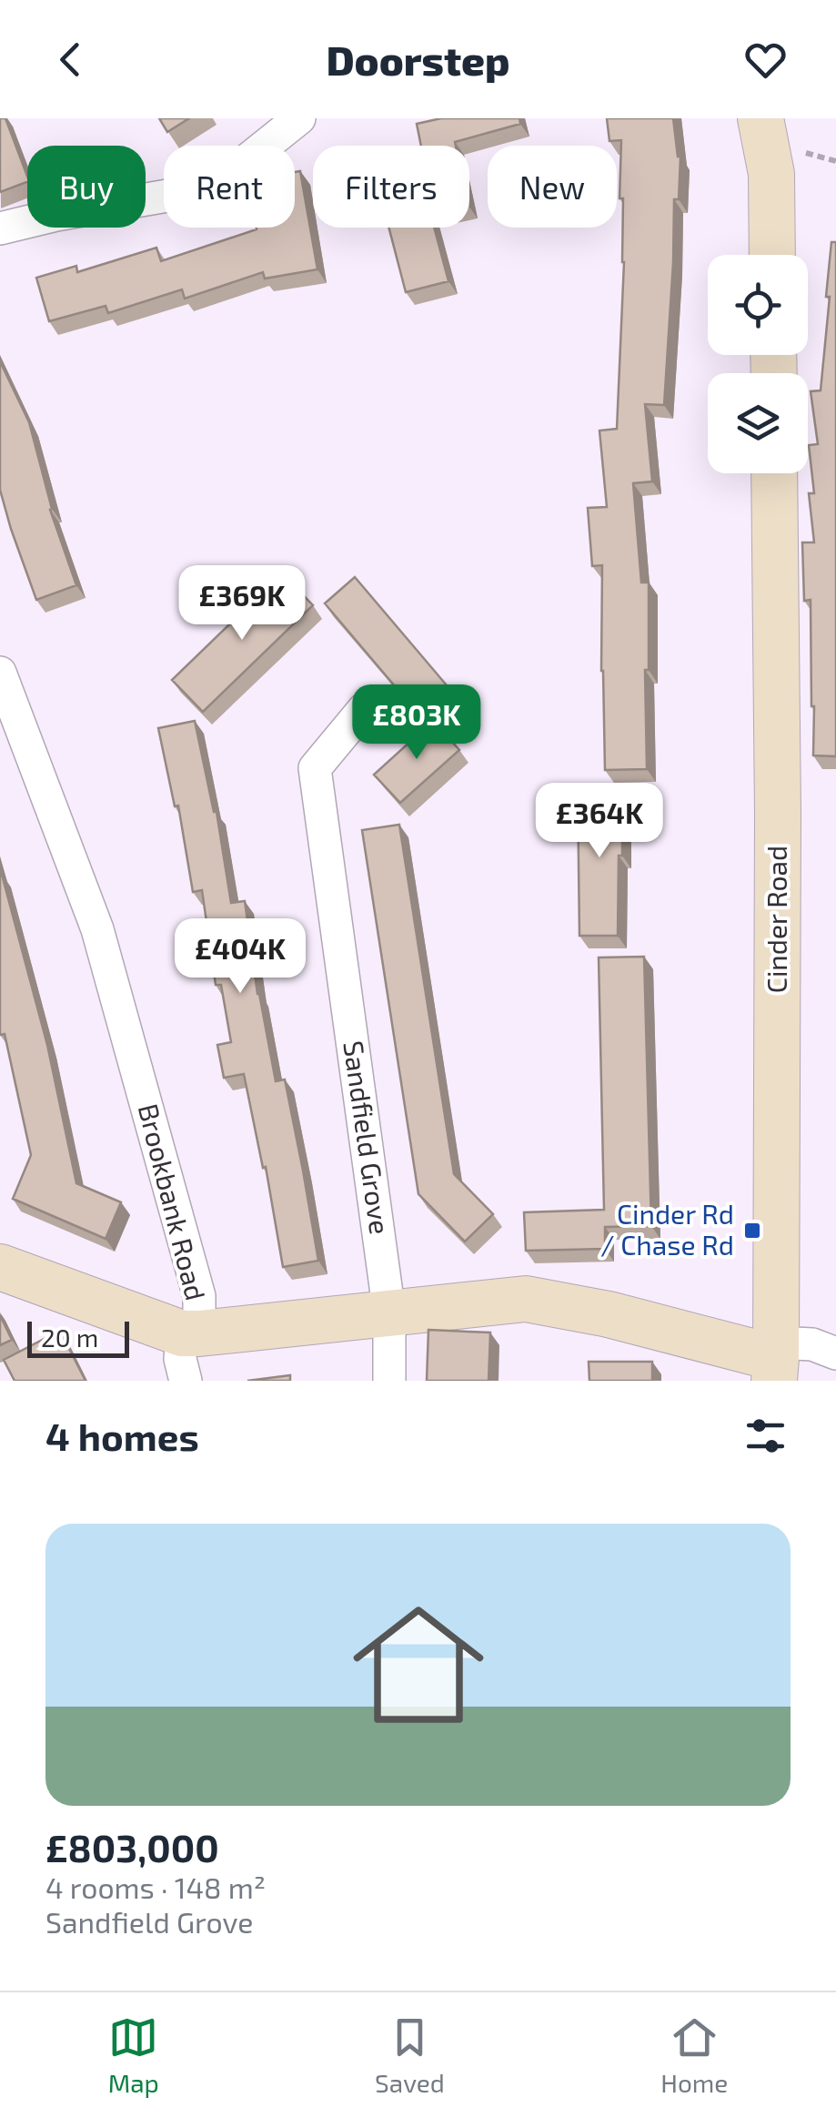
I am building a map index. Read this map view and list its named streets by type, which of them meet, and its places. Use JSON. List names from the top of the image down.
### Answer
{
  "streets": {
    "main road": ["Cinder Road", "Brookbank Road"],
    "street": ["Sandfield Grove"]
  },
  "crossings": [
    ["Cinder Road", "Brookbank Road"],
    ["Sandfield Grove", "Brookbank Road"]
  ],
  "places": {
    "transit": ["Cinder Rd / Chase Rd"]
  },
  "scale_bar": "20 m",
  "page": {
    "header": "Doorstep",
    "chip": [
      "Buy",
      "Rent",
      "Filters",
      "New"
    ],
    "price": [
      "£369K",
      "£803K",
      "£364K",
      "£404K"
    ],
    "scale": "20 m",
    "heading": "4 homes",
    "list": [
      {
        "name": "£803,000",
        "note": "4 rooms · 148 m² · Sandfield Grove"
      }
    ],
    "tabs": ["Map", "Saved", "Home"]
  }
}
